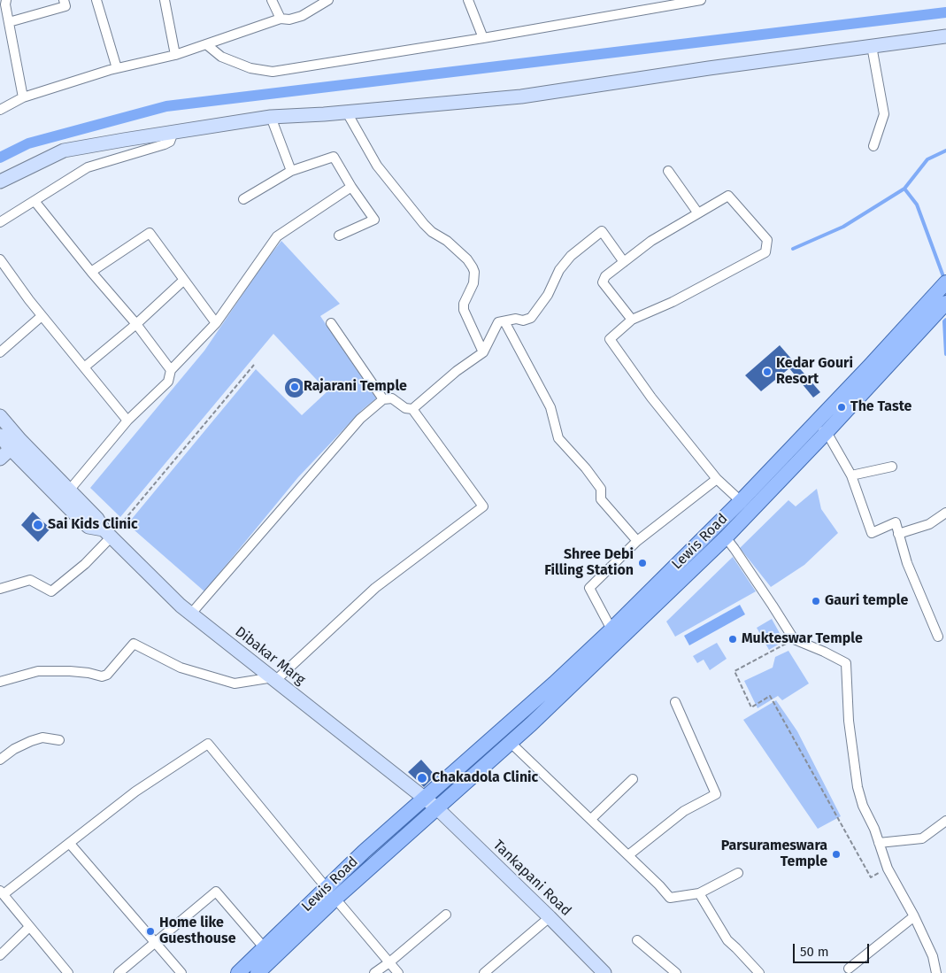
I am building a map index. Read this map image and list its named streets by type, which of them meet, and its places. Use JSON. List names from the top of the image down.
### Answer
{
  "streets": {
    "main road": ["Lewis Road"],
    "street": ["Dibakar Marg", "Tankapani Road"]
  },
  "crossings": [
    ["Lewis Road", "Dibakar Marg"],
    ["Lewis Road", "Tankapani Road"],
    ["Dibakar Marg", "Tankapani Road"]
  ],
  "places": [
    "Kedar Gouri Resort",
    "Rajarani Temple",
    "The Taste",
    "Sai Kids Clinic",
    "Shree Debi Filling Station",
    "Gauri temple",
    "Mukteswar Temple",
    "Chakadola Clinic",
    "Parsurameswara Temple",
    "Home like Guesthouse"
  ],
  "scale_bar": "50 m"
}
